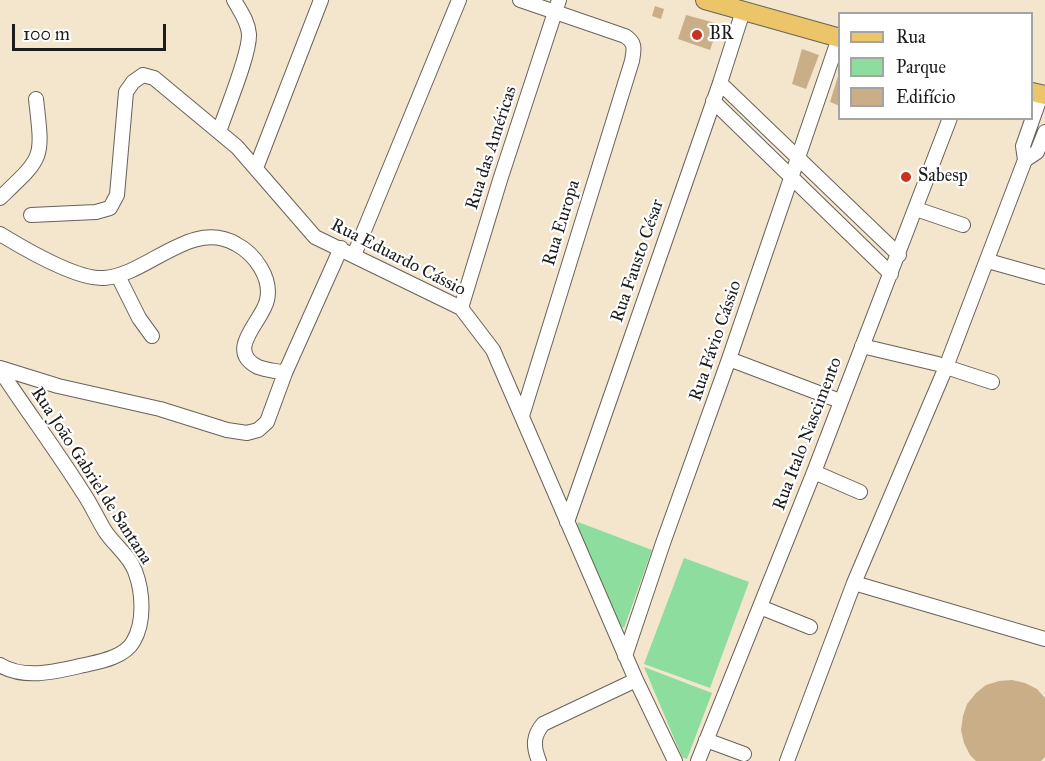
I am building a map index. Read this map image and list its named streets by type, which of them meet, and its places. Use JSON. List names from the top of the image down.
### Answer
{
  "streets": {
    "street": [
      "Rua das Américas",
      "Rua Europa",
      "Rua Eduardo Cássio",
      "Rua Fausto César",
      "Rua Fávio Cássio",
      "Rua Italo Nascimento",
      "Rua João Gabriel de Santana"
    ]
  },
  "crossings": [
    ["Rua das Américas", "Rua Europa"],
    ["Rua das Américas", "Rua Eduardo Cássio"],
    ["Rua Europa", "Rua Eduardo Cássio"],
    ["Rua Eduardo Cássio", "Rua Fausto César"],
    ["Rua Eduardo Cássio", "Rua Fávio Cássio"]
  ],
  "places": ["BR", "Sabesp"],
  "legend": ["Rua", "Parque", "Edifício"],
  "scale_bar": "100 m"
}
